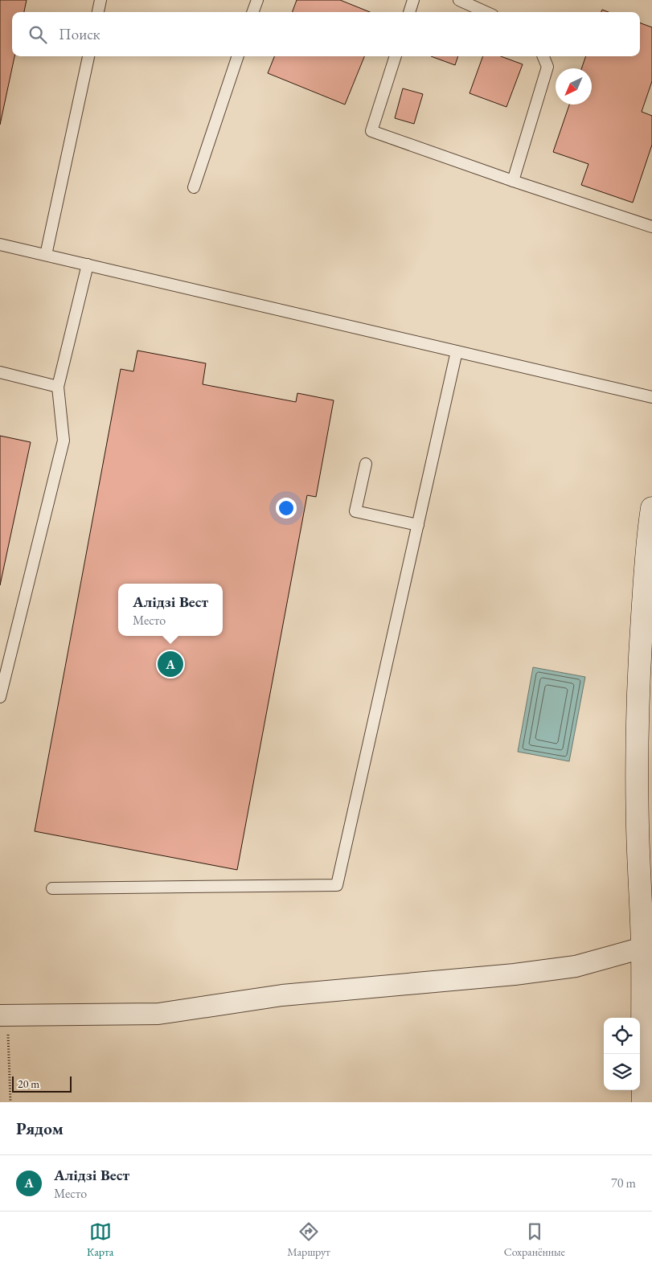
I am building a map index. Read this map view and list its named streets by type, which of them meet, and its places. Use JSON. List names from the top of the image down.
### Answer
{
  "scale_bar": "20 m",
  "north": "bottom left",
  "page": {
    "search": "Поиск",
    "popup": ["Алідзі Вест", "Место"],
    "pins": "A",
    "scale": "20 m",
    "heading": "Рядом",
    "list": [
      {
        "mark": "A",
        "name": "Алідзі Вест",
        "note": "Место",
        "value": "70 m"
      }
    ],
    "nav": ["Карта", "Маршрут", "Сохранённые"]
  }
}
